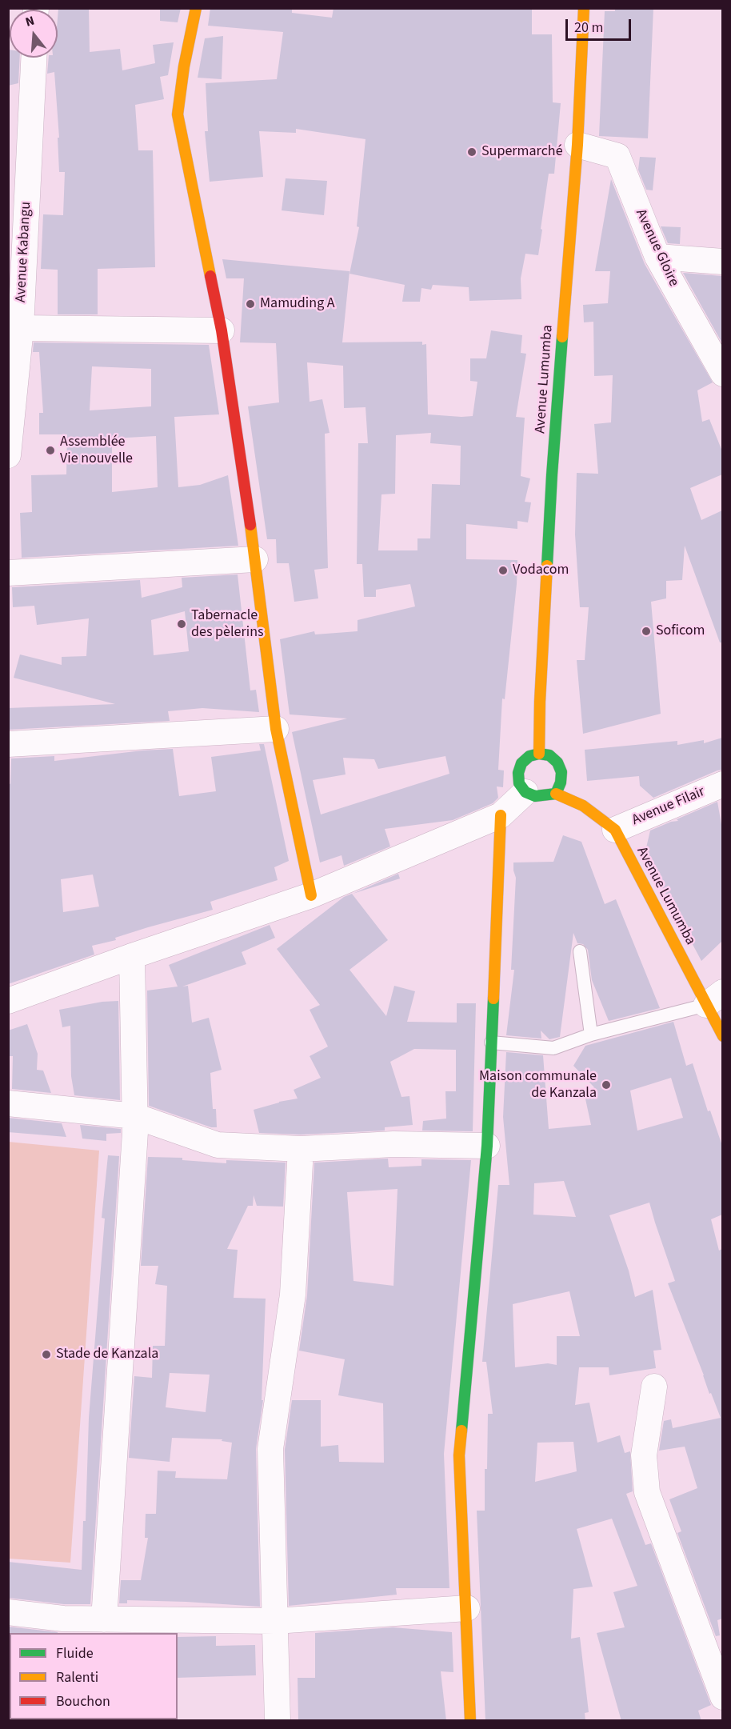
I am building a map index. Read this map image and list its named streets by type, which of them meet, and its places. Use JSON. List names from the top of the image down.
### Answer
{
  "streets": {
    "street": [
      "Avenue Gloire",
      "Avenue Kabangu",
      "Avenue Lumumba",
      "Avenue Filair"
    ]
  },
  "crossings": [
    ["Avenue Gloire", "Avenue Lumumba"],
    ["Avenue Lumumba", "Avenue Filair"]
  ],
  "places": [
    "Supermarché",
    "Mamuding A",
    "Assemblée Vie nouvelle",
    "Vodacom",
    "Tabernacle des pèlerins",
    "Soficom",
    "Maison communale de Kanzala",
    "Stade de Kanzala"
  ],
  "legend": ["Fluide", "Ralenti", "Bouchon"],
  "scale_bar": "20 m",
  "north": "top"
}
